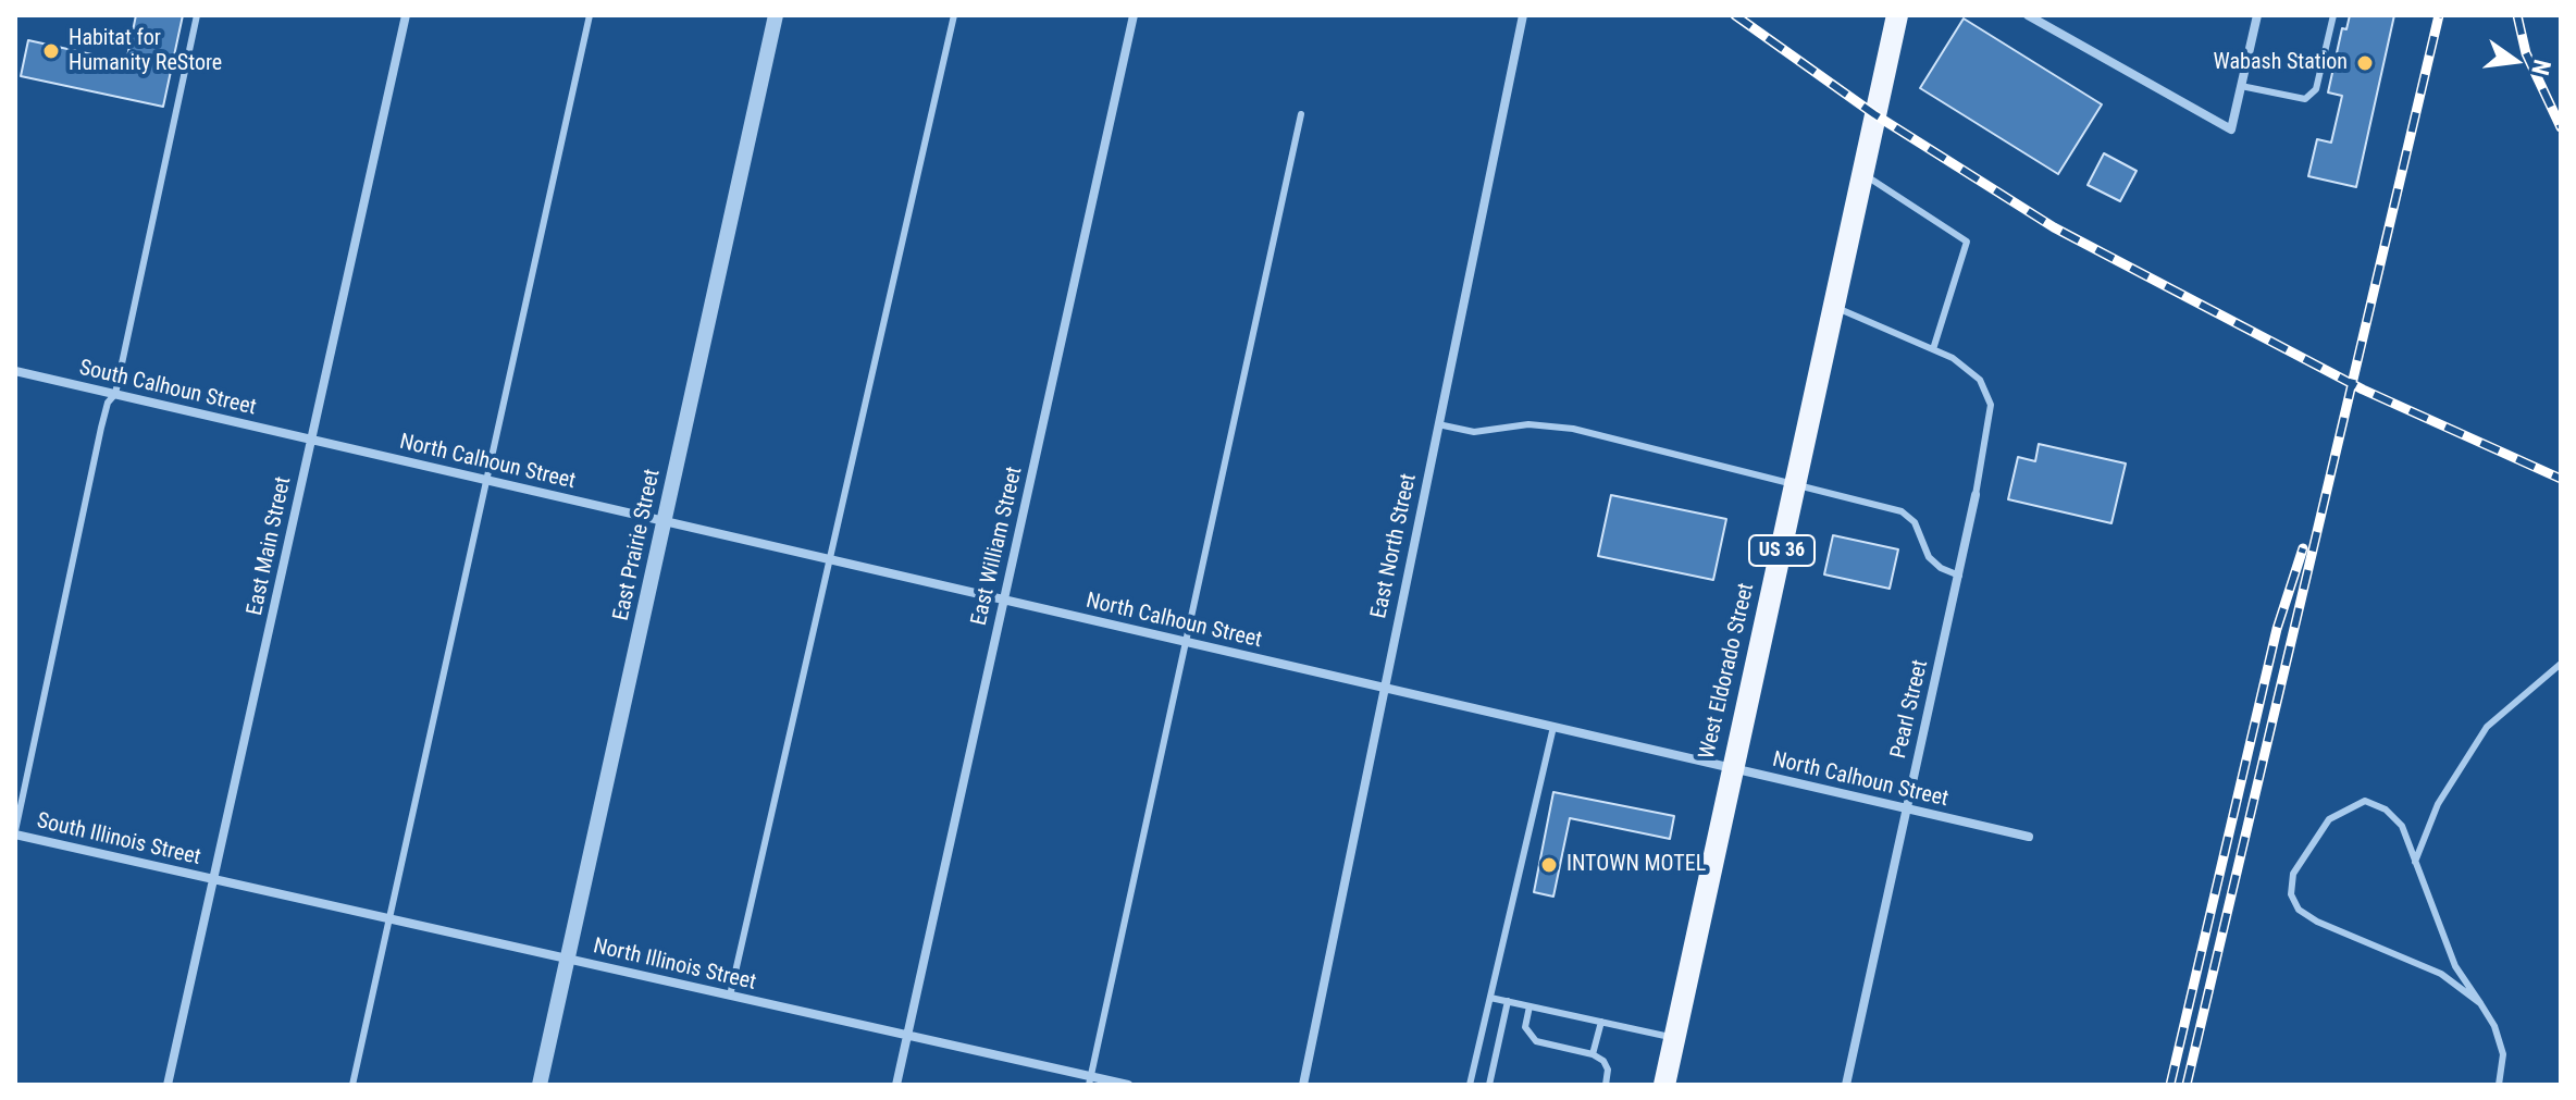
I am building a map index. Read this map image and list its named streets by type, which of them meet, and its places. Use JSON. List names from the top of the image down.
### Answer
{
  "streets": {
    "main road": ["US 36", "West Eldorado Street"],
    "street": [
      "South Calhoun Street",
      "North Calhoun Street",
      "East Prairie Street",
      "East Main Street",
      "East William Street",
      "East North Street",
      "Pearl Street",
      "South Illinois Street",
      "North Illinois Street"
    ]
  },
  "crossings": [
    ["South Calhoun Street", "North Calhoun Street"],
    ["South Calhoun Street", "East Main Street"],
    ["North Calhoun Street", "East Prairie Street"],
    ["North Calhoun Street", "East Main Street"],
    ["North Calhoun Street", "East William Street"],
    ["North Calhoun Street", "East North Street"],
    ["North Calhoun Street", "West Eldorado Street"],
    ["North Calhoun Street", "Pearl Street"],
    ["East Prairie Street", "North Illinois Street"],
    ["East Main Street", "South Illinois Street"],
    ["East Main Street", "North Illinois Street"],
    ["East William Street", "North Illinois Street"],
    ["South Illinois Street", "North Illinois Street"]
  ],
  "places": ["Habitat for Humanity ReStore", "Wabash Station", "INTOWN MOTEL"],
  "north": "right"
}
